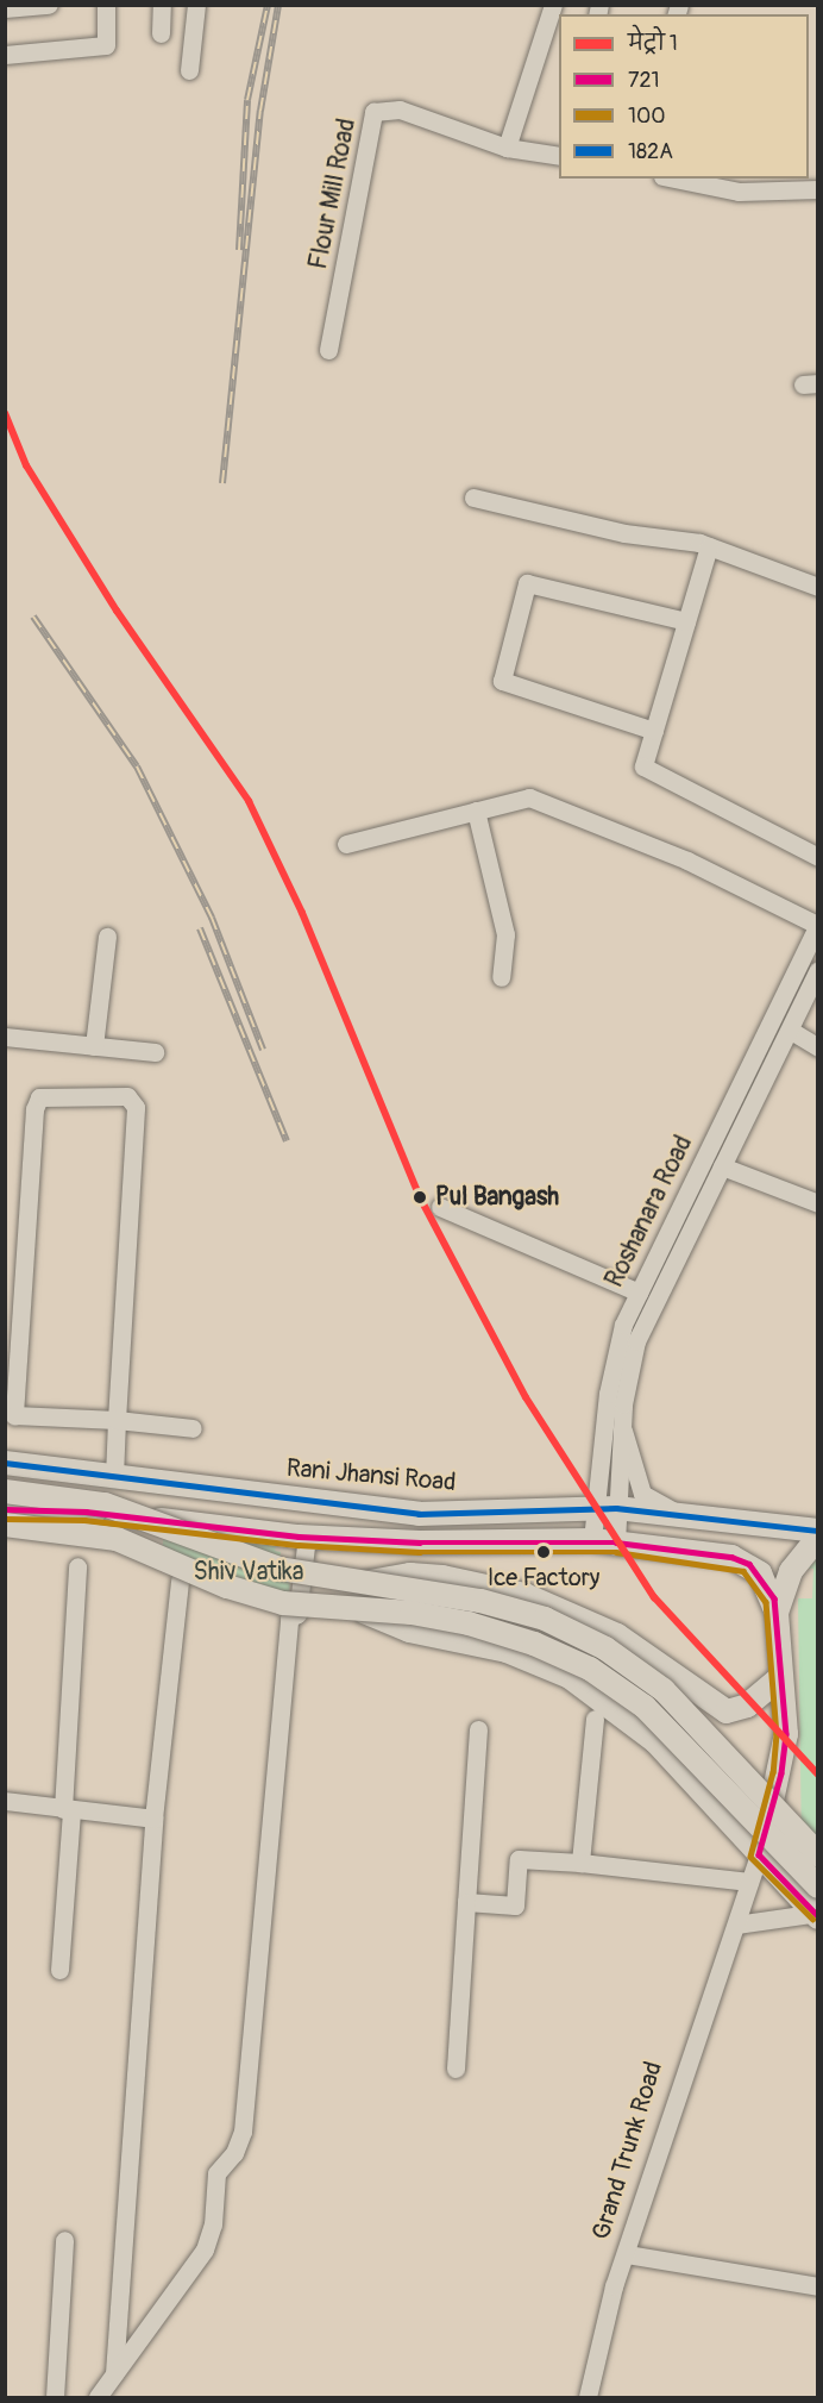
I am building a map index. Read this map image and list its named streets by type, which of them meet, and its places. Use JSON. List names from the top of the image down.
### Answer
{
  "streets": {
    "main road": ["Rani Jhansi Road", "Grand Trunk Road"],
    "street": ["Flour Mill Road", "Roshanara Road"]
  },
  "crossings": [
    ["Roshanara Road", "Rani Jhansi Road"]
  ],
  "parks": ["Shiv Vatika"],
  "places": ["Pul Bangash", "Ice Factory"],
  "lines": [
    "metro line 1",
    "transit line 182A",
    "transit line 721",
    "transit line 100"
  ],
  "legend": [
    "मेट्रो 1",
    "721",
    "100",
    "182A"
  ]
}
